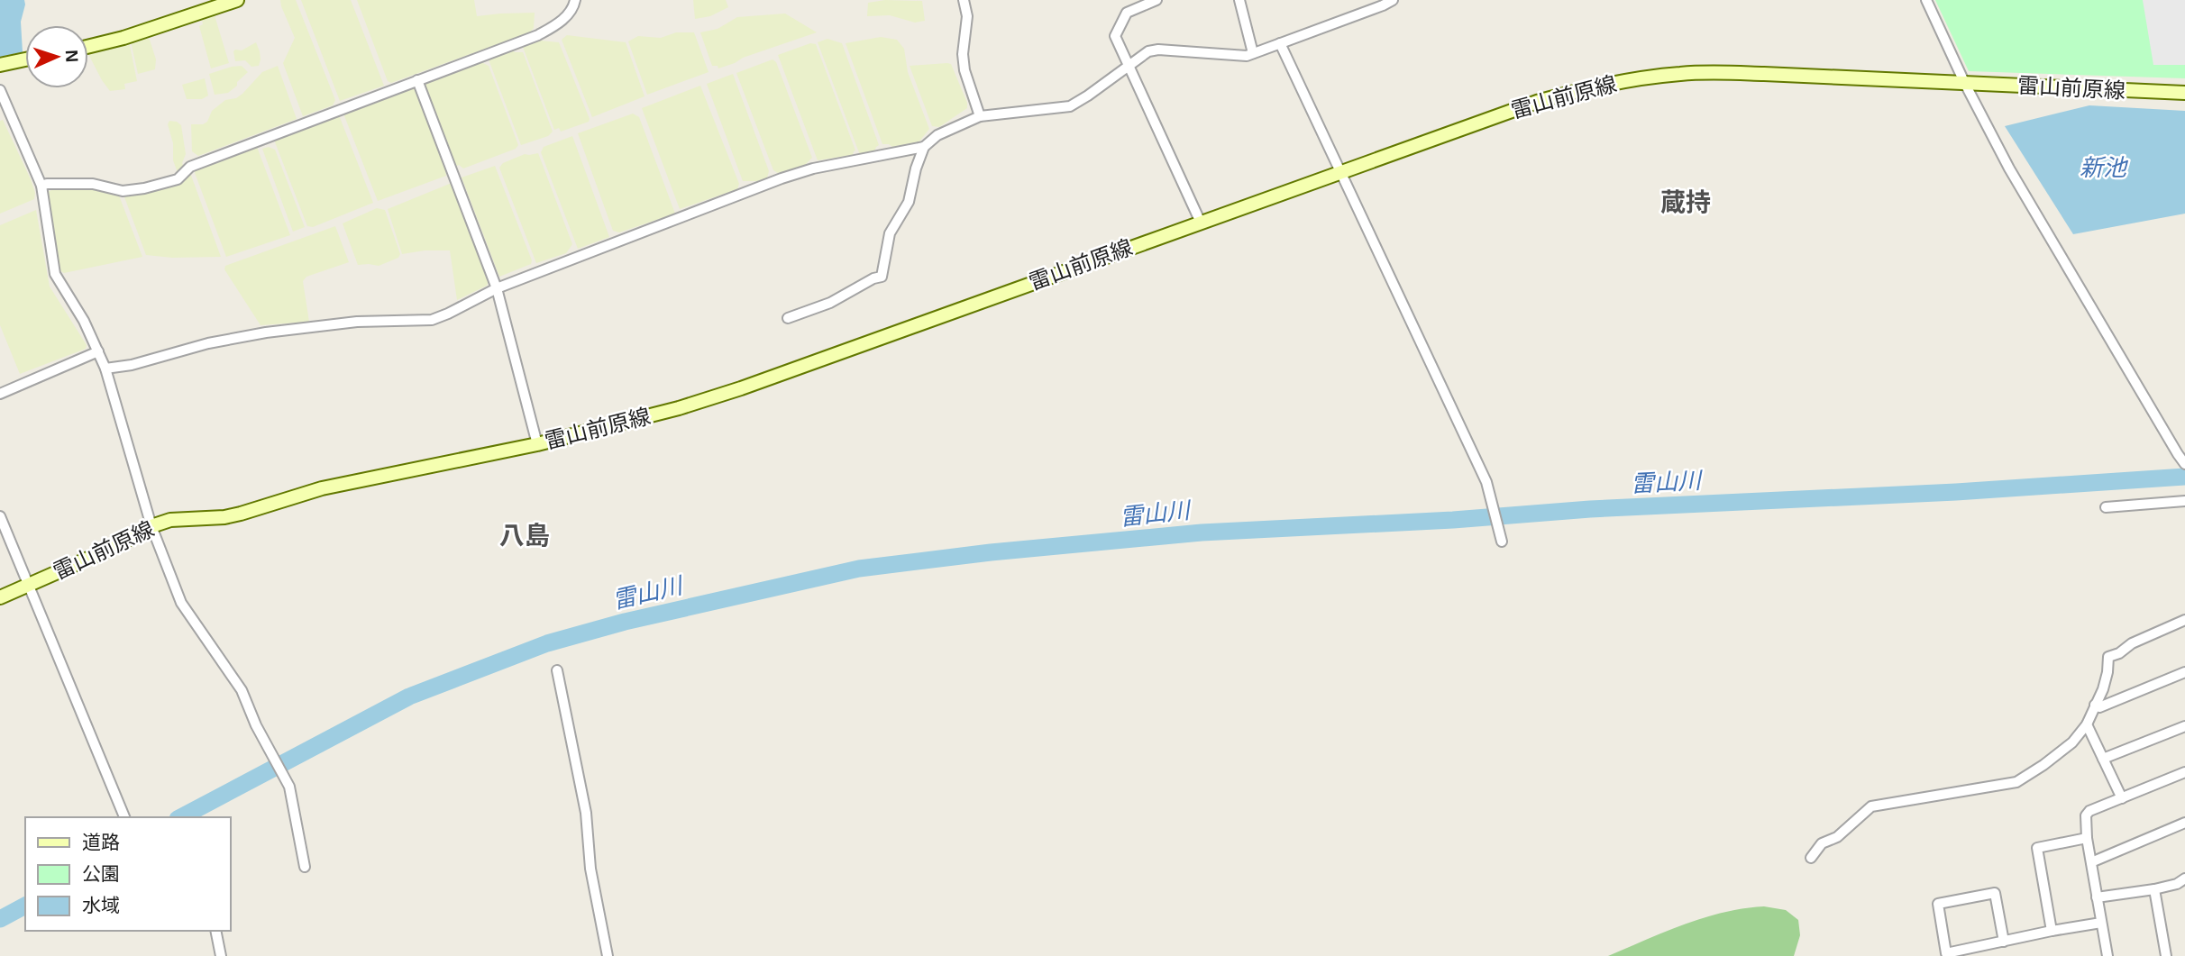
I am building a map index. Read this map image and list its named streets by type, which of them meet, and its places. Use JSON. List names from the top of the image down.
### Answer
{
  "streets": {
    "main road": ["雷山前原線"]
  },
  "districts": ["蔵持", "八島"],
  "water": ["新池", "雷山川"],
  "legend": ["道路", "公園", "水域"],
  "north": "right"
}
